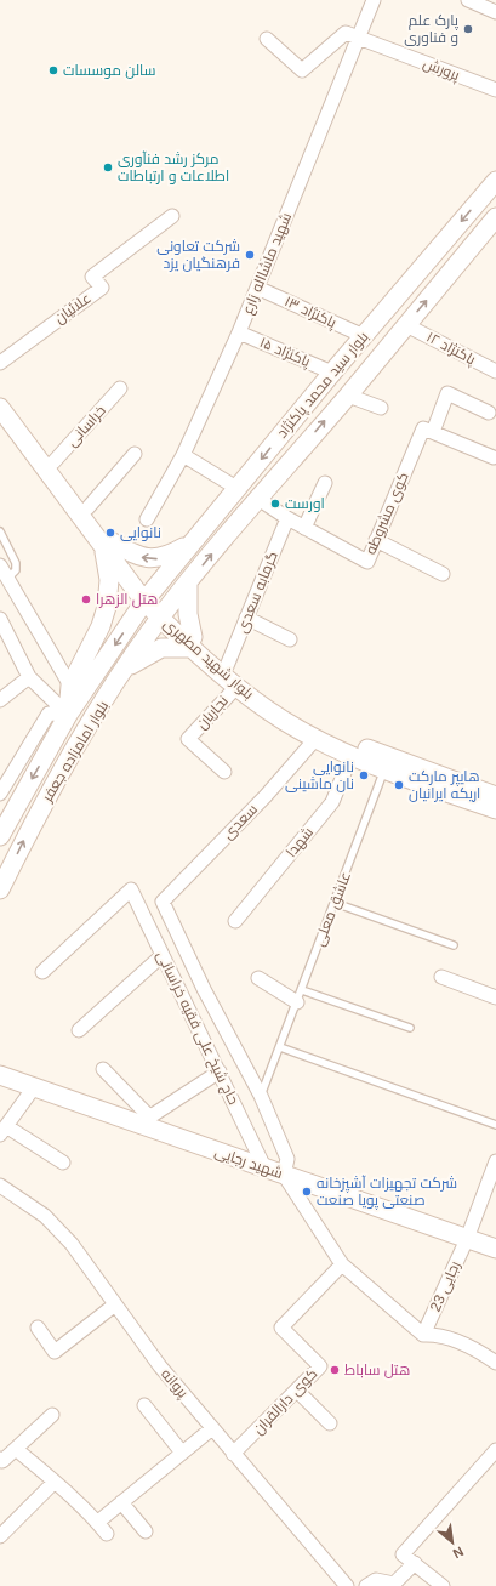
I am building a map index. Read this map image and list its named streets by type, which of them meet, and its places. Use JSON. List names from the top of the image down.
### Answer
{
  "streets": {
    "main road": [
      "بلوار سید محمد پاکنژاد",
      "بلوار شهید مطهری",
      "بلوار امامزاده جعفر",
      "شهید رجایی"
    ],
    "street": [
      "پرورش",
      "شهید ماشااله زارع",
      "علائیان",
      "پاکنژاد ۱۳",
      "پاکنژاد ۱۲",
      "پاکنژاد ۱۵",
      "خراسانی",
      "کوی مشروطه",
      "گرمابه سعدی",
      "نجاریان",
      "سعدی",
      "شهدا",
      "حاج شیخ علی فقیه خراسانی",
      "رجایی 23",
      "پروانه",
      "کوی دارالقران"
    ],
    "lane": ["عاشق معلی"]
  },
  "crossings": [
    ["پرورش", "شهید ماشااله زارع"],
    ["شهید ماشااله زارع", "پاکنژاد ۱۳"],
    ["شهید ماشااله زارع", "پاکنژاد ۱۵"],
    ["پاکنژاد ۱۳", "بلوار سید محمد پاکنژاد"],
    ["پاکنژاد ۱۲", "بلوار سید محمد پاکنژاد"],
    ["پاکنژاد ۱۵", "بلوار سید محمد پاکنژاد"],
    ["بلوار سید محمد پاکنژاد", "کوی مشروطه"],
    ["بلوار سید محمد پاکنژاد", "بلوار شهید مطهری"],
    ["بلوار سید محمد پاکنژاد", "بلوار امامزاده جعفر"],
    ["خراسانی", "بلوار شهید مطهری"],
    ["کوی مشروطه", "گرمابه سعدی"],
    ["گرمابه سعدی", "بلوار شهید مطهری"],
    ["بلوار شهید مطهری", "نجاریان"],
    ["بلوار شهید مطهری", "بلوار امامزاده جعفر"],
    ["بلوار شهید مطهری", "سعدی"],
    ["بلوار شهید مطهری", "شهدا"],
    ["بلوار شهید مطهری", "عاشق معلی"],
    ["سعدی", "حاج شیخ علی فقیه خراسانی"],
    ["عاشق معلی", "حاج شیخ علی فقیه خراسانی"],
    ["حاج شیخ علی فقیه خراسانی", "شهید رجایی"],
    ["شهید رجایی", "رجایی 23"],
    ["پروانه", "کوی دارالقران"]
  ],
  "places": [
    "پارک علم و فناوری",
    "سالن موسسات",
    "مرکز رشد فنآوری اطلاعات و ارتباطات",
    "شرکت تعاونی فرهنگیان یزد",
    "اورست",
    "نانوایی",
    "هتل الزهرا",
    "نانوایی نان ماشینی",
    "هایپر مارکت اریکه ایرانیان",
    "شرکت تجهیزات آشپزخانه صنعتی پویا صنعت",
    "هتل ساباط"
  ],
  "north": "bottom right"
}
